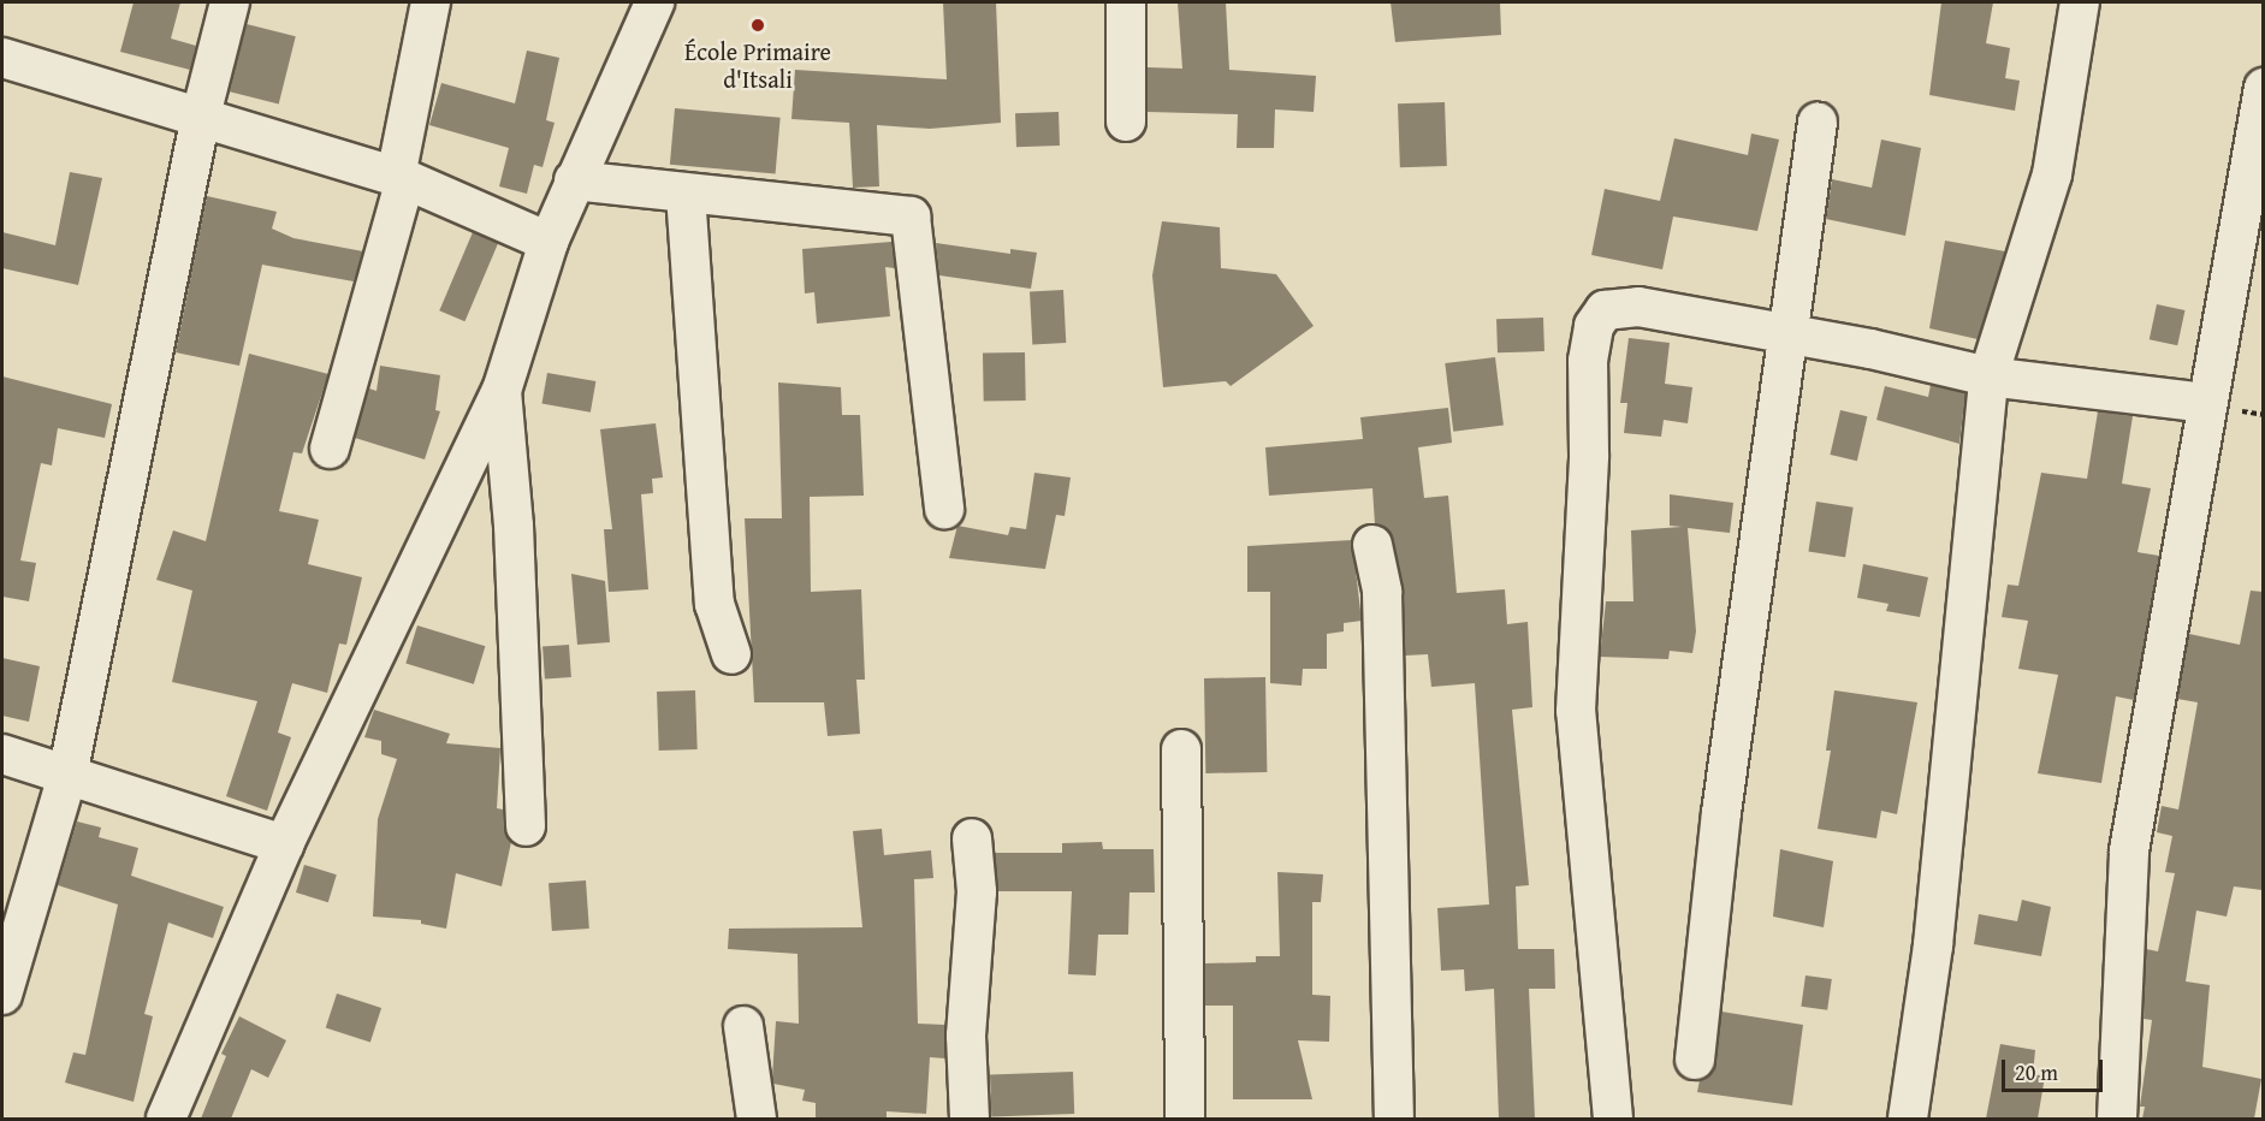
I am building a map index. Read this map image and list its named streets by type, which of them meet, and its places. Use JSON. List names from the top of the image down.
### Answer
{
  "places": ["École Primaire d'Itsali"],
  "scale_bar": "20 m"
}
